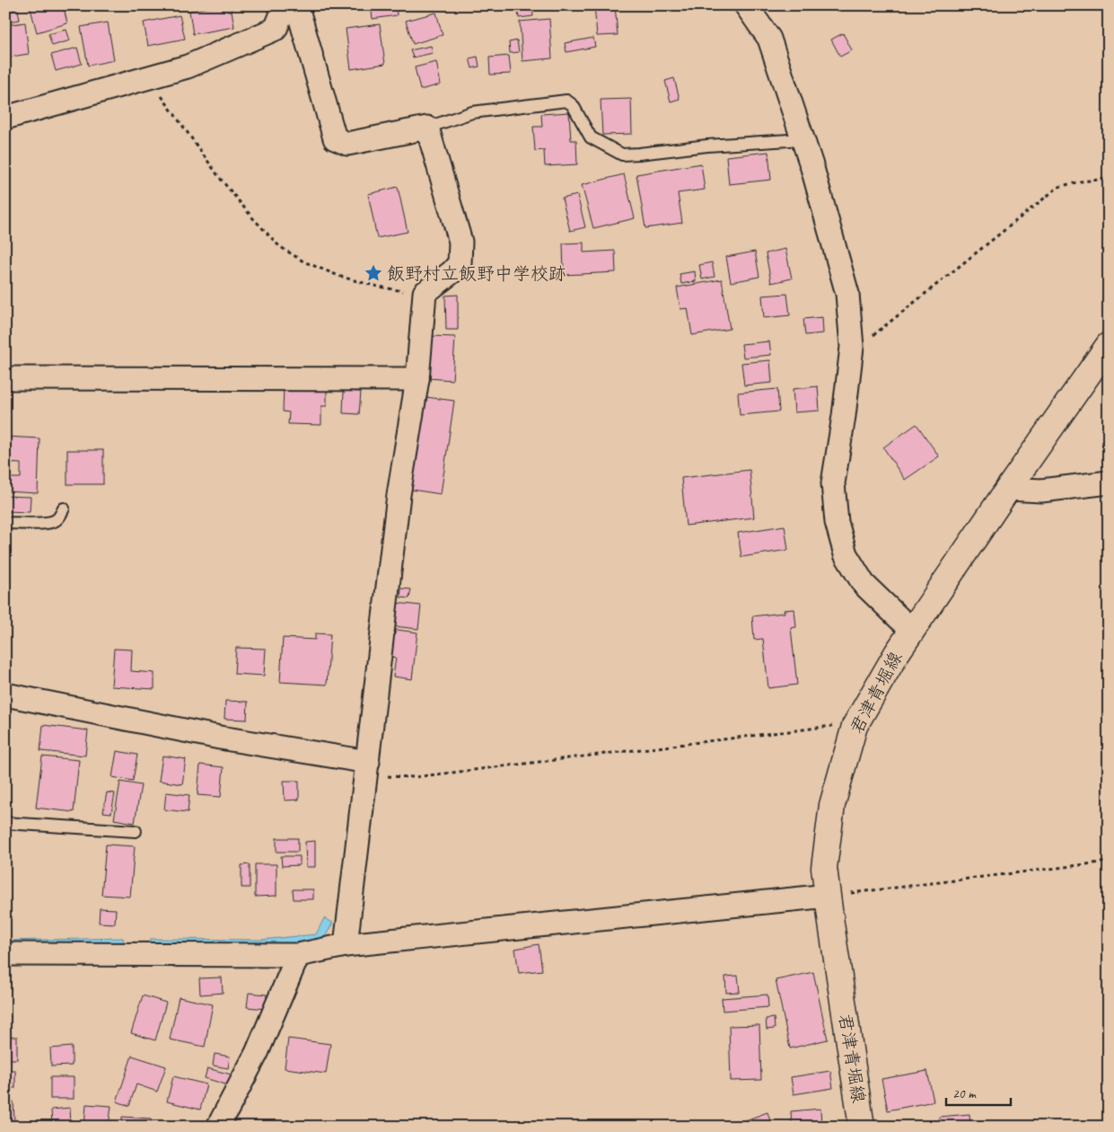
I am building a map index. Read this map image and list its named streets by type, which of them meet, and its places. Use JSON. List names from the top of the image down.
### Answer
{
  "streets": {
    "main road": ["君津青堀線"]
  },
  "places": {
    "place": ["飯野村立飯野中学校跡"]
  },
  "scale_bar": "20 m"
}
